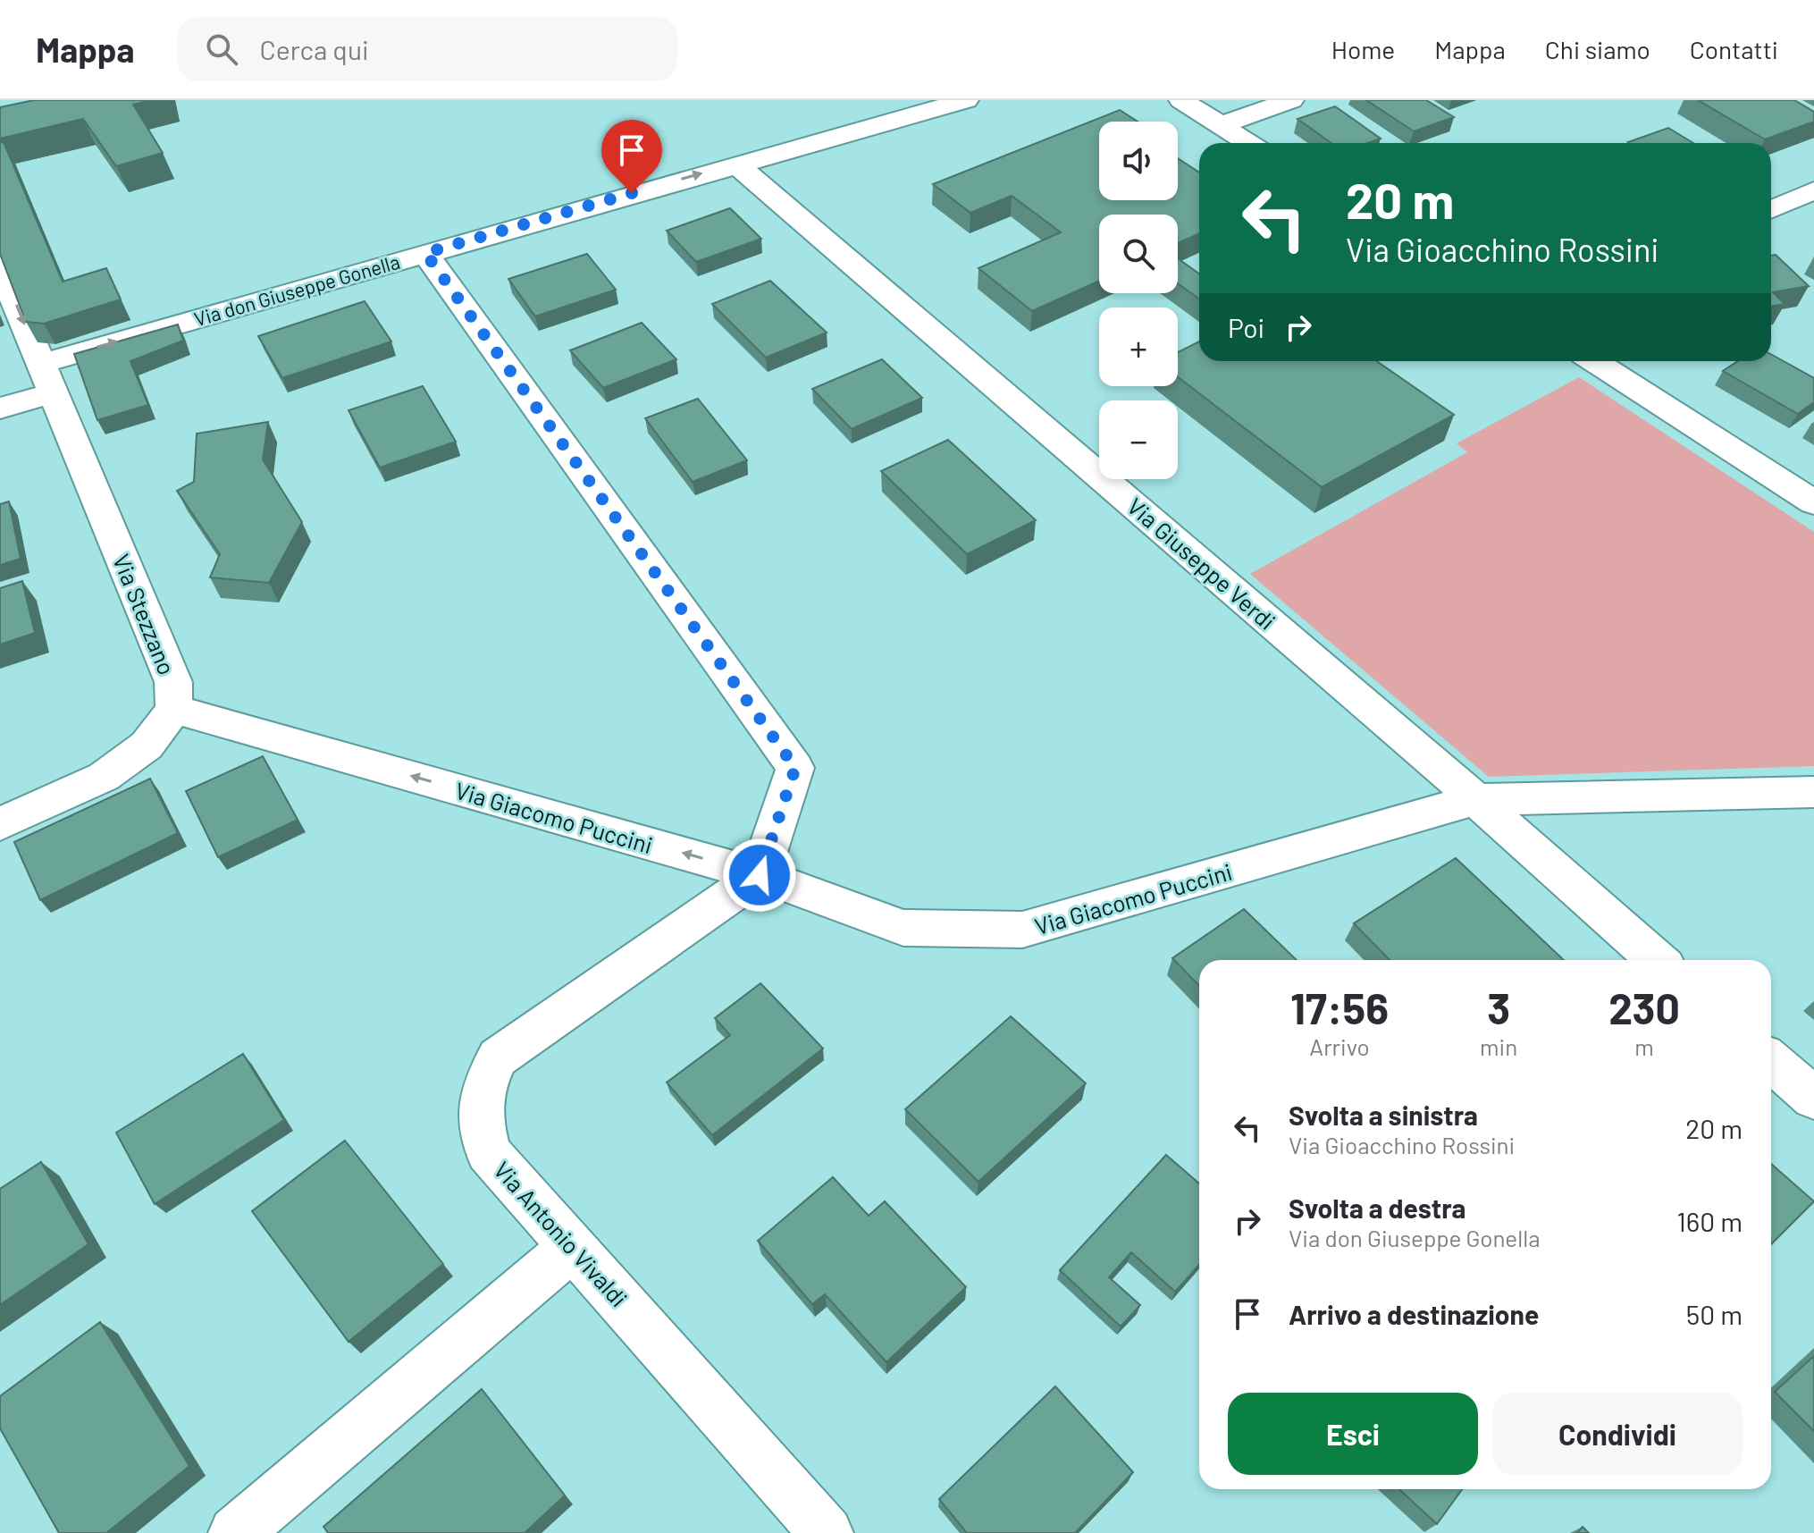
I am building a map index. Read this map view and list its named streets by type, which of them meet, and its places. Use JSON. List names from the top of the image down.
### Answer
{
  "streets": {
    "street": [
      "Via don Giuseppe Gonella",
      "Via Giuseppe Verdi",
      "Via Stezzano",
      "Via Giacomo Puccini",
      "Via Antonio Vivaldi"
    ]
  },
  "crossings": [
    ["Via don Giuseppe Gonella", "Via Giuseppe Verdi"],
    ["Via don Giuseppe Gonella", "Via Stezzano"],
    ["Via Giuseppe Verdi", "Via Giacomo Puccini"],
    ["Via Stezzano", "Via Giacomo Puccini"],
    ["Via Giacomo Puccini", "Via Antonio Vivaldi"]
  ],
  "one_way": ["Via don Giuseppe Gonella", "Via Giacomo Puccini"],
  "page": {
    "header": "Mappa",
    "search": "Cerca qui",
    "nav": [
      "Home",
      "Mappa",
      "Chi siamo",
      "Contatti"
    ],
    "map_buttons": ["+", "−"],
    "turn": ["20 m", "Via Gioacchino Rossini"],
    "then": "Poi",
    "eta": [
      "17:56",
      "Arrivo",
      "3",
      "min",
      "230",
      "m"
    ],
    "list": [
      {
        "name": "Svolta a sinistra",
        "note": "Via Gioacchino Rossini",
        "value": "20 m"
      },
      {
        "name": "Svolta a destra",
        "note": "Via don Giuseppe Gonella",
        "value": "160 m"
      },
      {
        "name": "Arrivo a destinazione",
        "value": "50 m"
      }
    ],
    "buttons": ["Esci", "Condividi"]
  }
}
